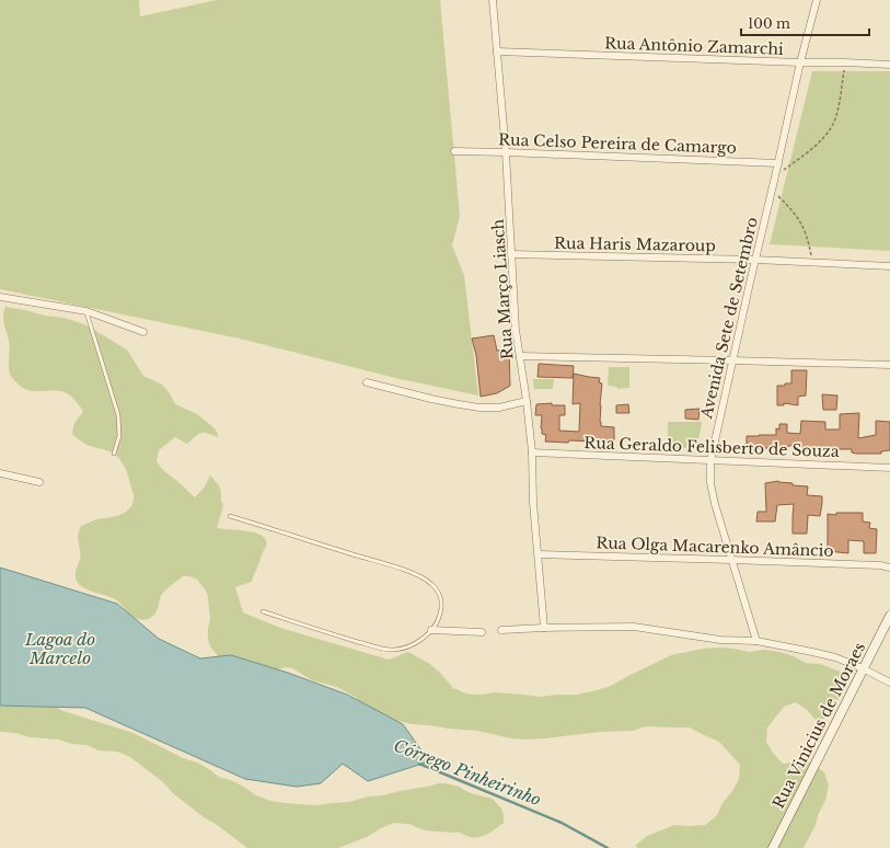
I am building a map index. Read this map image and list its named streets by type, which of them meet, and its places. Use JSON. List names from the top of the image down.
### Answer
{
  "streets": {
    "street": [
      "Rua Antônio Zamarchi",
      "Rua Celso Pereira de Camargo",
      "Rua Haris Mazaroup",
      "Rua Março Liasch",
      "Avenida Sete de Setembro",
      "Rua Geraldo Felisberto de Souza",
      "Rua Olga Macarenko Amâncio",
      "Rua Vinicius de Moraes"
    ]
  },
  "crossings": [
    ["Rua Antônio Zamarchi", "Rua Março Liasch"],
    ["Rua Antônio Zamarchi", "Avenida Sete de Setembro"],
    ["Rua Celso Pereira de Camargo", "Rua Março Liasch"],
    ["Rua Celso Pereira de Camargo", "Avenida Sete de Setembro"],
    ["Rua Haris Mazaroup", "Rua Março Liasch"],
    ["Rua Haris Mazaroup", "Avenida Sete de Setembro"],
    ["Rua Março Liasch", "Rua Geraldo Felisberto de Souza"],
    ["Rua Março Liasch", "Rua Olga Macarenko Amâncio"],
    ["Avenida Sete de Setembro", "Rua Geraldo Felisberto de Souza"],
    ["Avenida Sete de Setembro", "Rua Olga Macarenko Amâncio"]
  ],
  "water": ["Lagoa do Marcelo", "Córrego Pinheirinho"],
  "scale_bar": "100 m"
}
